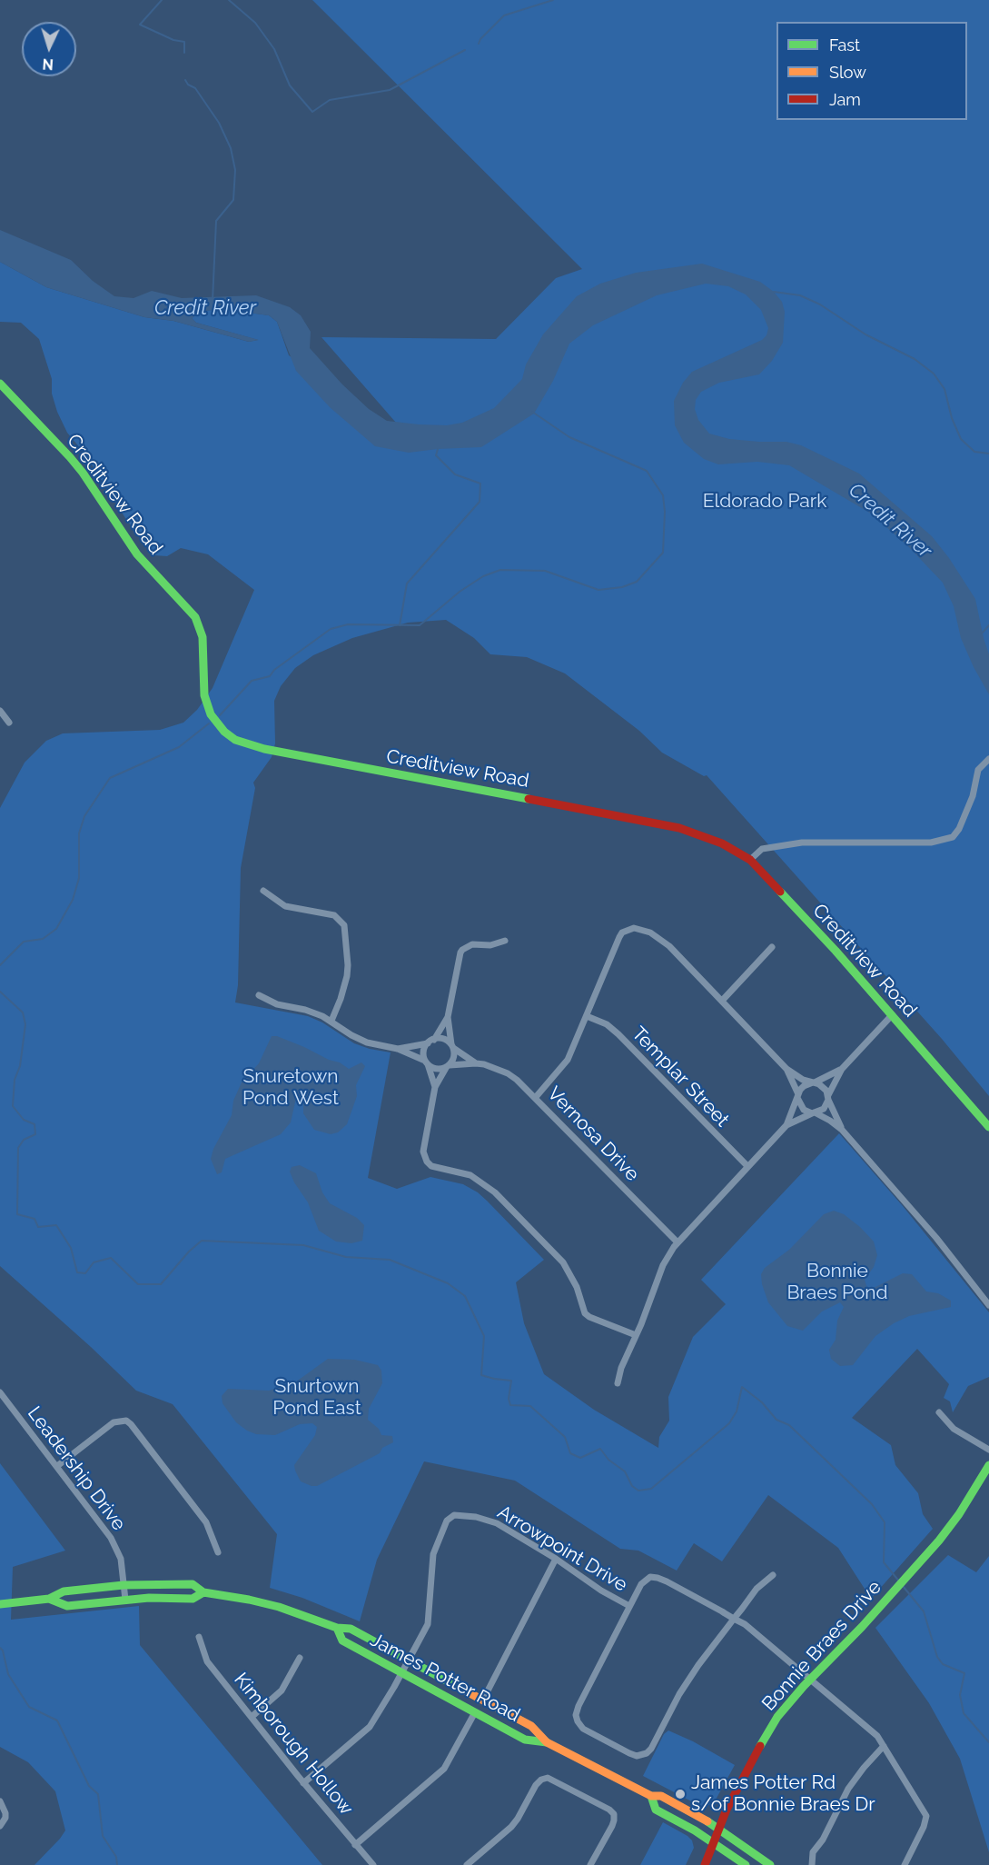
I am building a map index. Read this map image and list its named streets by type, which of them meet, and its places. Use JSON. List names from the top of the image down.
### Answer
{
  "streets": {
    "street": [
      "Creditview Road",
      "Templar Street",
      "Vernosa Drive",
      "Leadership Drive",
      "Arrowpoint Drive",
      "Bonnie Braes Drive",
      "James Potter Road",
      "Kimborough Hollow"
    ]
  },
  "crossings": [
    ["Leadership Drive", "James Potter Road"],
    ["Arrowpoint Drive", "James Potter Road"],
    ["Arrowpoint Drive", "Kimborough Hollow"],
    ["Bonnie Braes Drive", "James Potter Road"]
  ],
  "water": ["Credit River"],
  "parks": [
    "Eldorado Park",
    "Snuretown Pond West",
    "Bonnie Braes Pond",
    "Snurtown Pond East"
  ],
  "places": ["James Potter Rd s/of Bonnie Braes Dr"],
  "legend": ["Fast", "Slow", "Jam"],
  "north": "bottom"
}
